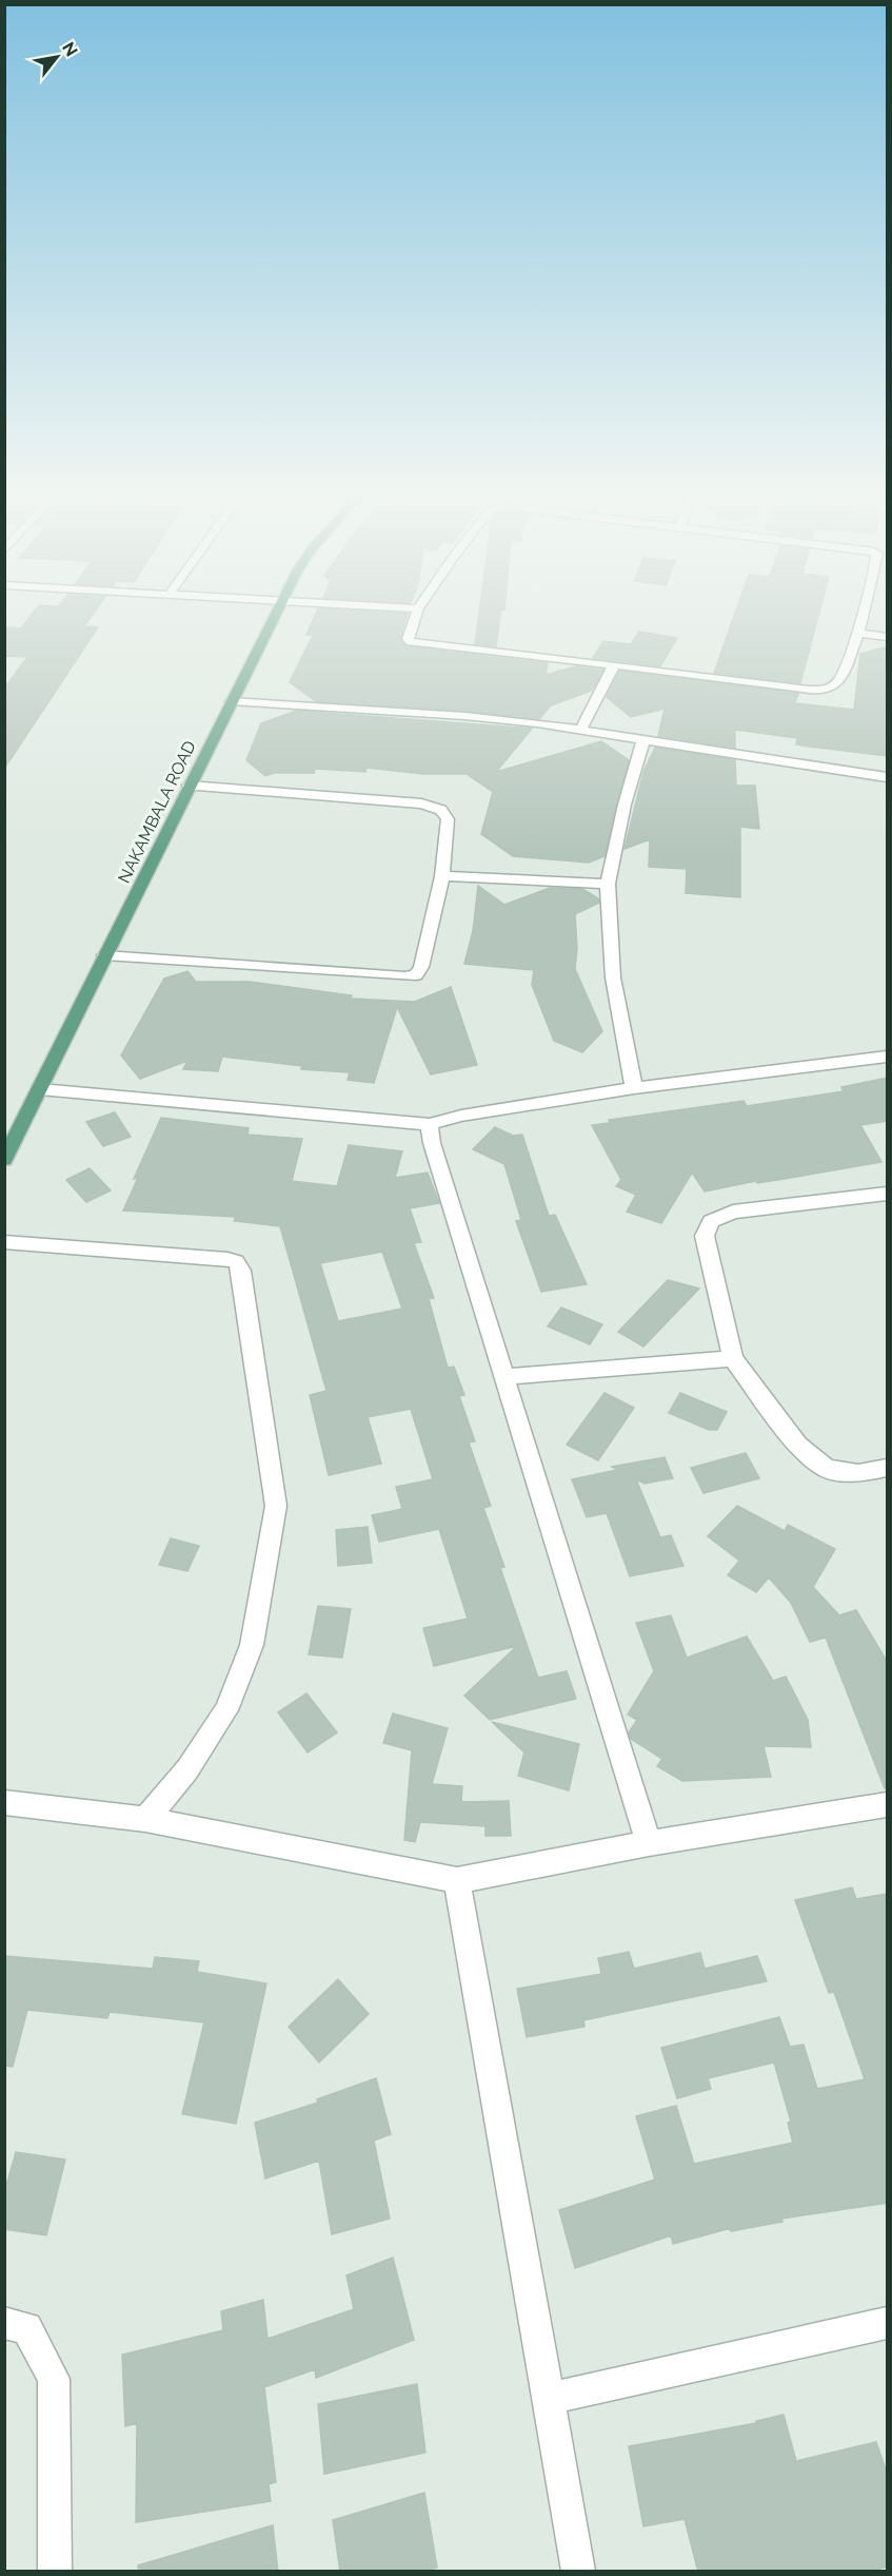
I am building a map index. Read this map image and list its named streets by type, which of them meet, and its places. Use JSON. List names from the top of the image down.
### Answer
{
  "streets": {
    "main road": ["NAKAMBALA ROAD"]
  },
  "north": "top right"
}
